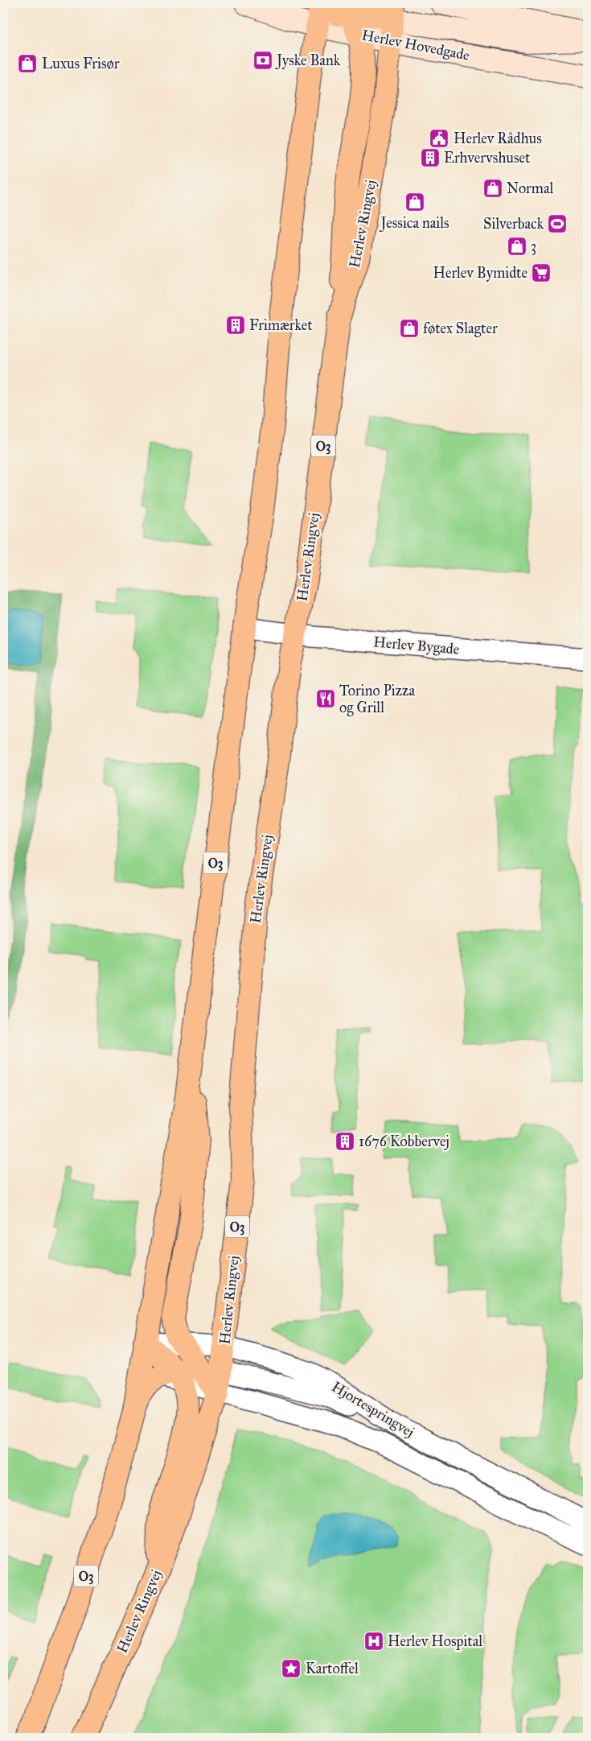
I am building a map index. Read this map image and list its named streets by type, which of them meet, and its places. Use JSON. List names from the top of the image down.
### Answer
{
  "streets": {
    "main road": ["Herlev Hovedgade", "Herlev Ringvej", "O3"],
    "street": ["Herlev Bygade", "Hjortespringvej"]
  },
  "crossings": [
    ["Herlev Hovedgade", "Herlev Ringvej"],
    ["Herlev Hovedgade", "O3"],
    ["Herlev Ringvej", "Herlev Bygade"],
    ["Herlev Ringvej", "Hjortespringvej"],
    ["O3", "Herlev Bygade"],
    ["O3", "Hjortespringvej"]
  ],
  "places": {
    "bank": ["Jyske Bank"],
    "shop": [
      "Luxus Frisør",
      "Normal",
      "Jessica nails",
      "3",
      "føtex Slagter"
    ],
    "public building": ["Herlev Rådhus"],
    "building": ["Erhvervshuset", "Frimærket", "1676 Kobbervej"],
    "sports": ["Silverback"],
    "supermarket": ["Herlev Bymidte"],
    "restaurant": ["Torino Pizza og Grill"],
    "hospital": ["Herlev Hospital"],
    "place": ["Kartoffel"]
  }
}
